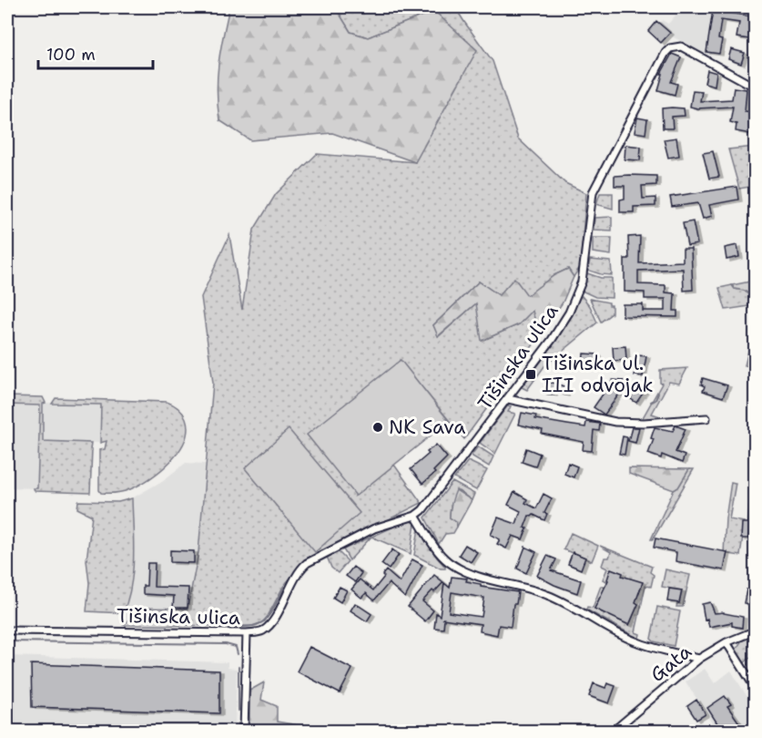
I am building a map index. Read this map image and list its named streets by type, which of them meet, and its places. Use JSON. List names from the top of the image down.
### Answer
{
  "streets": {
    "street": ["Tišinska ulica", "Gata"]
  },
  "places": {
    "transit": ["Tišinska ul. III odvojak"],
    "other": ["NK Sava"]
  },
  "scale_bar": "100 m"
}
